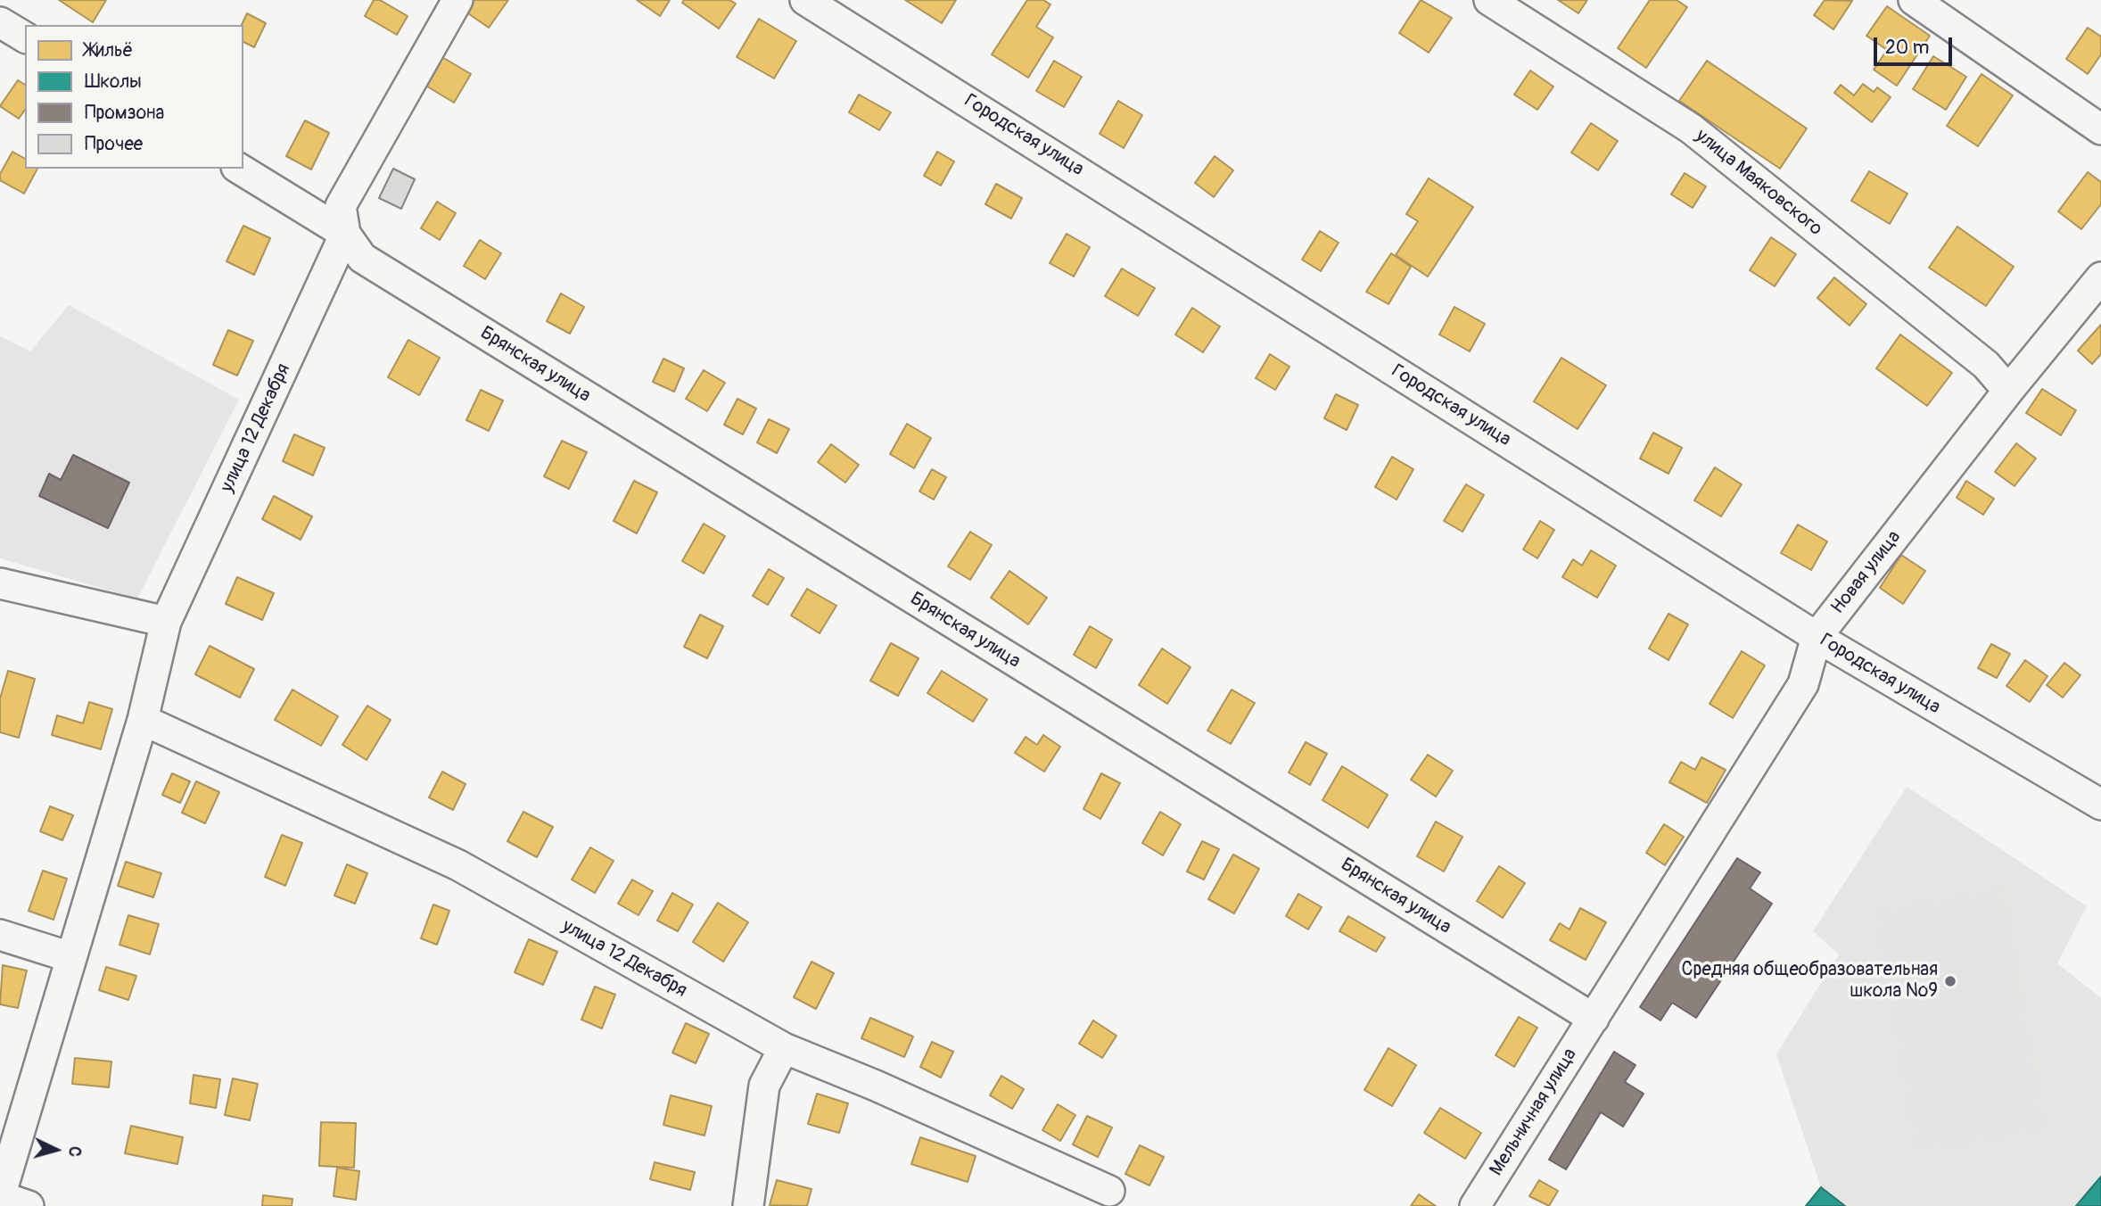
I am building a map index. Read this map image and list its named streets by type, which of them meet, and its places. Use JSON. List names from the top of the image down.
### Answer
{
  "streets": {
    "street": [
      "Городская улица",
      "улица Маяковского",
      "Брянская улица",
      "улица 12 Декабря",
      "Новая улица",
      "Мельничная улица"
    ]
  },
  "crossings": [
    ["Городская улица", "Новая улица"],
    ["улица Маяковского", "Новая улица"],
    ["Брянская улица", "улица 12 Декабря"],
    ["Брянская улица", "Новая улица"],
    ["Брянская улица", "Мельничная улица"],
    ["Новая улица", "Мельничная улица"]
  ],
  "places": ["Средняя общеобразовательная школа №9"],
  "legend": [
    "Жильё",
    "Школы",
    "Промзона",
    "Прочее"
  ],
  "scale_bar": "20 m",
  "north": "right"
}
